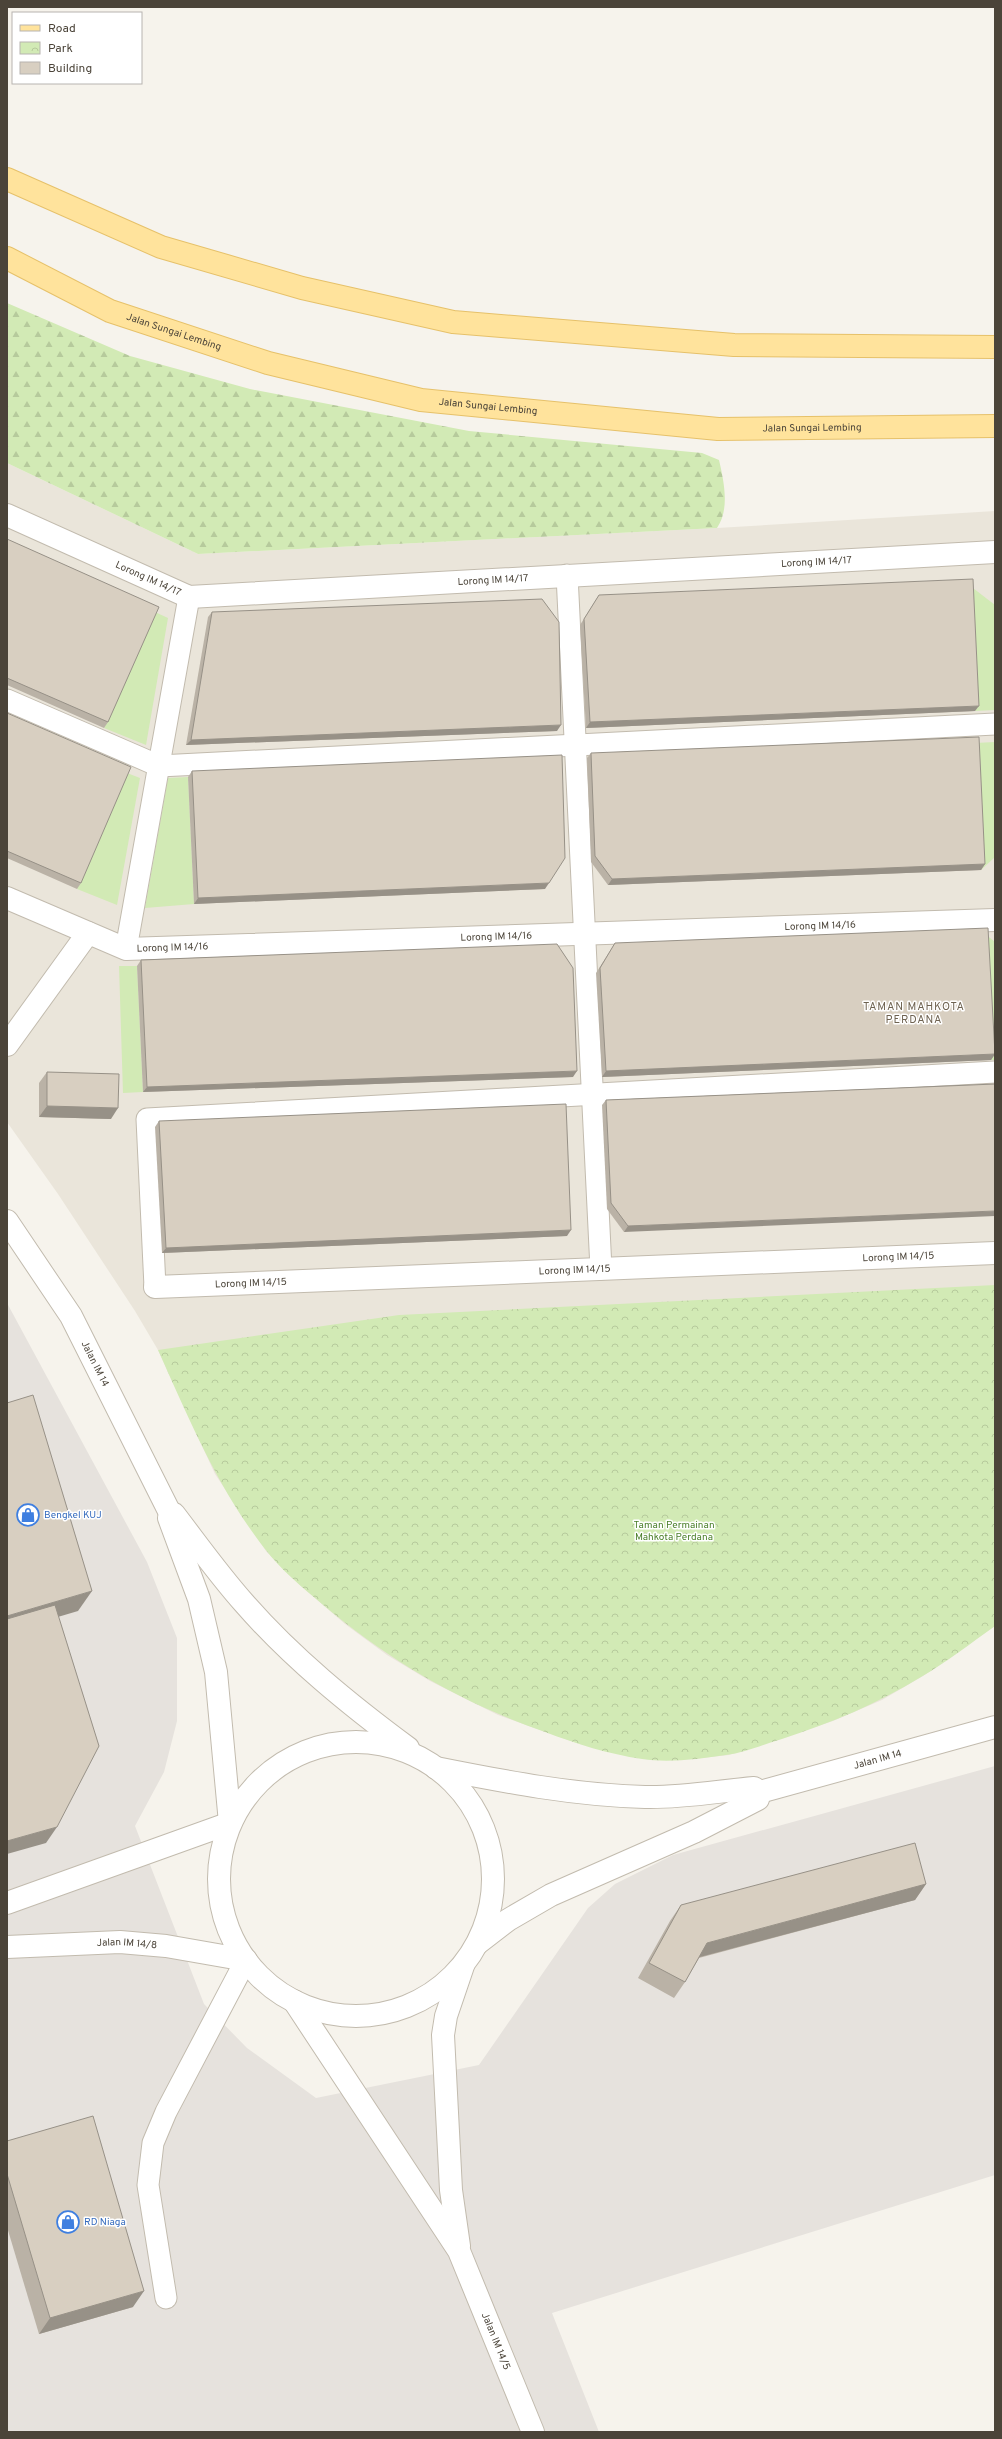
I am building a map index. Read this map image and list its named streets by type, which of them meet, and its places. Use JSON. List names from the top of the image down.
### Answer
{
  "streets": {
    "main road": ["Jalan Sungai Lembing"],
    "street": [
      "Lorong IM 14/17",
      "Lorong IM 14/16",
      "Lorong IM 14/15",
      "Jalan IM 14",
      "Jalan IM 14/8",
      "Jalan IM 14/5"
    ]
  },
  "districts": ["TAMAN MAHKOTA PERDANA"],
  "parks": ["Taman Permainan Mahkota Perdana"],
  "places": {
    "shop": ["Bengkel KUJ", "RD Niaga"]
  },
  "legend": ["Road", "Park", "Building"]
}
